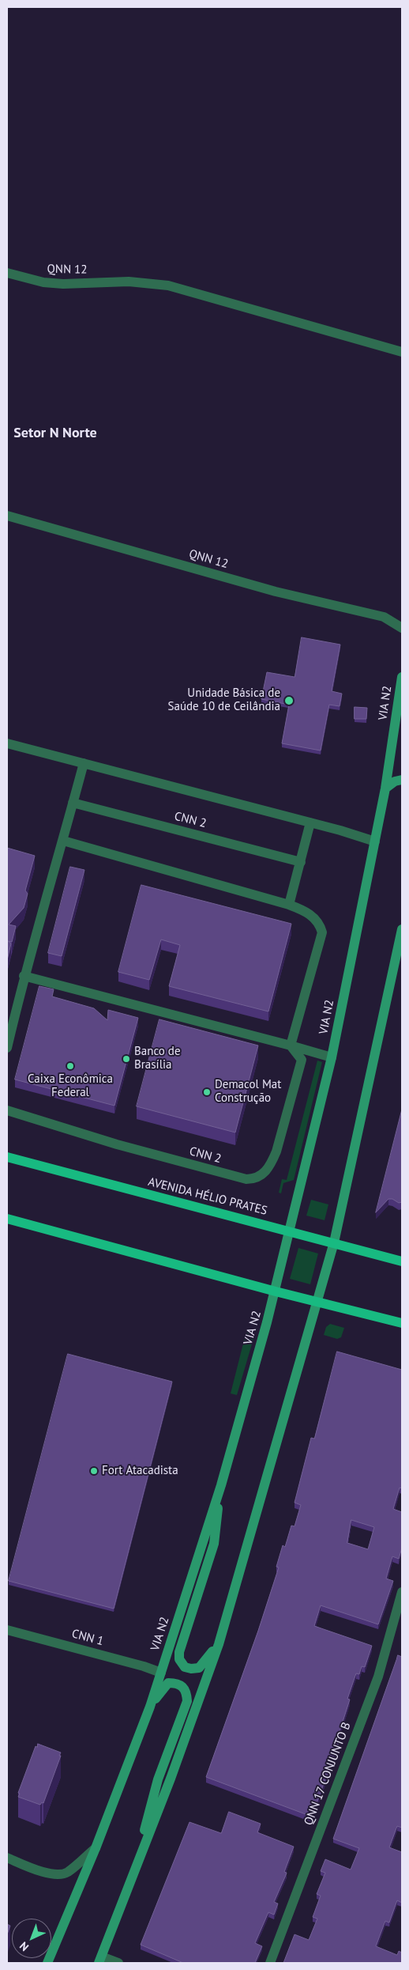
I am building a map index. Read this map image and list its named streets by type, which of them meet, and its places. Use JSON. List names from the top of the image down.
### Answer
{
  "streets": {
    "main road": ["VIA N2", "AVENIDA HÉLIO PRATES"],
    "street": [
      "QNN 12",
      "CNN 2",
      "CNN 1",
      "QNN 17 CONJUNTO B"
    ]
  },
  "crossings": [
    ["VIA N2", "AVENIDA HÉLIO PRATES"],
    ["VIA N2", "CNN 1"]
  ],
  "districts": ["Setor N Norte"],
  "places": [
    "Unidade Básica de Saúde 10 de Ceilândia",
    "Banco de Brasília",
    "Caixa Econômica Federal",
    "Demacol Mat Construção",
    "Fort Atacadista"
  ],
  "north": "bottom left"
}
